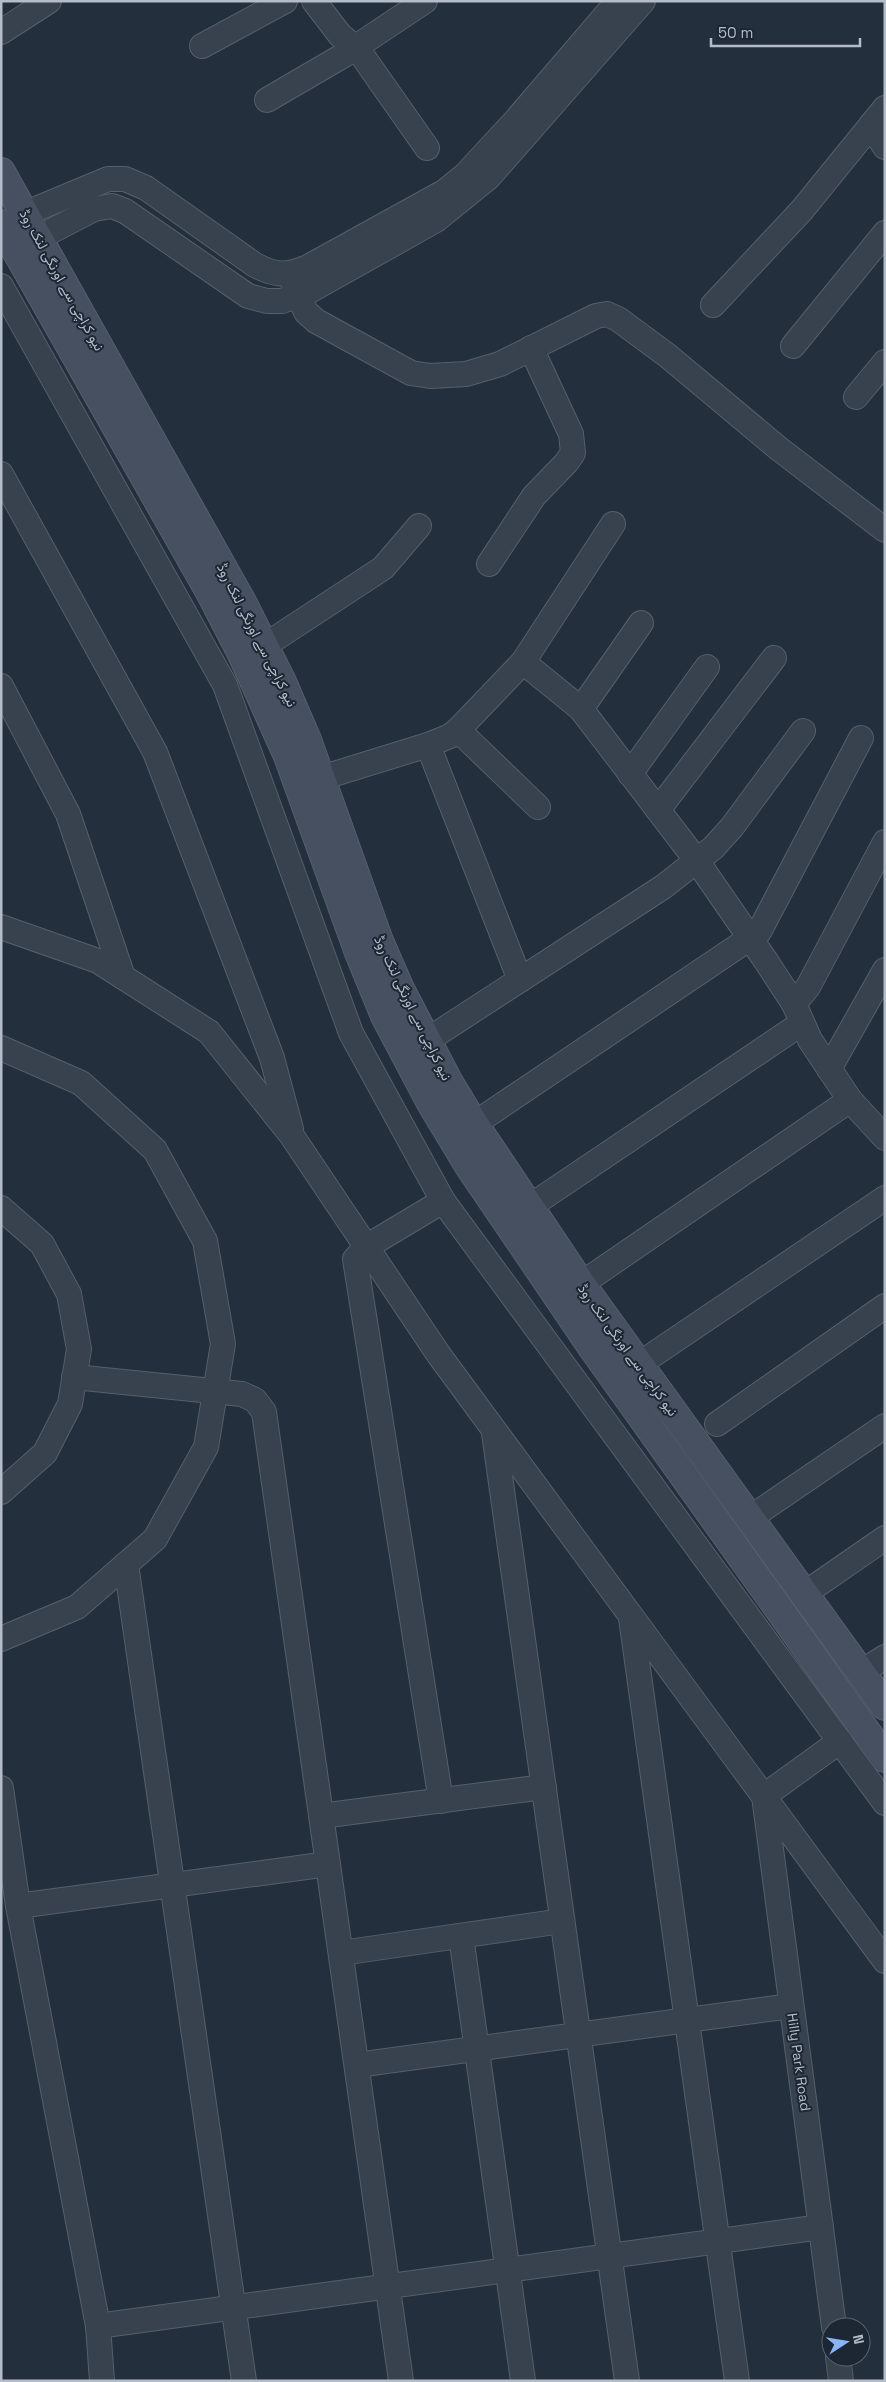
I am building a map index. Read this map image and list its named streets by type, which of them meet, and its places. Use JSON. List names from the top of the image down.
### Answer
{
  "streets": {
    "street": ["نیو کراچی سے اورنگی لنک روڈ", "Hilly Park Road"]
  },
  "scale_bar": "50 m",
  "north": "right"
}
